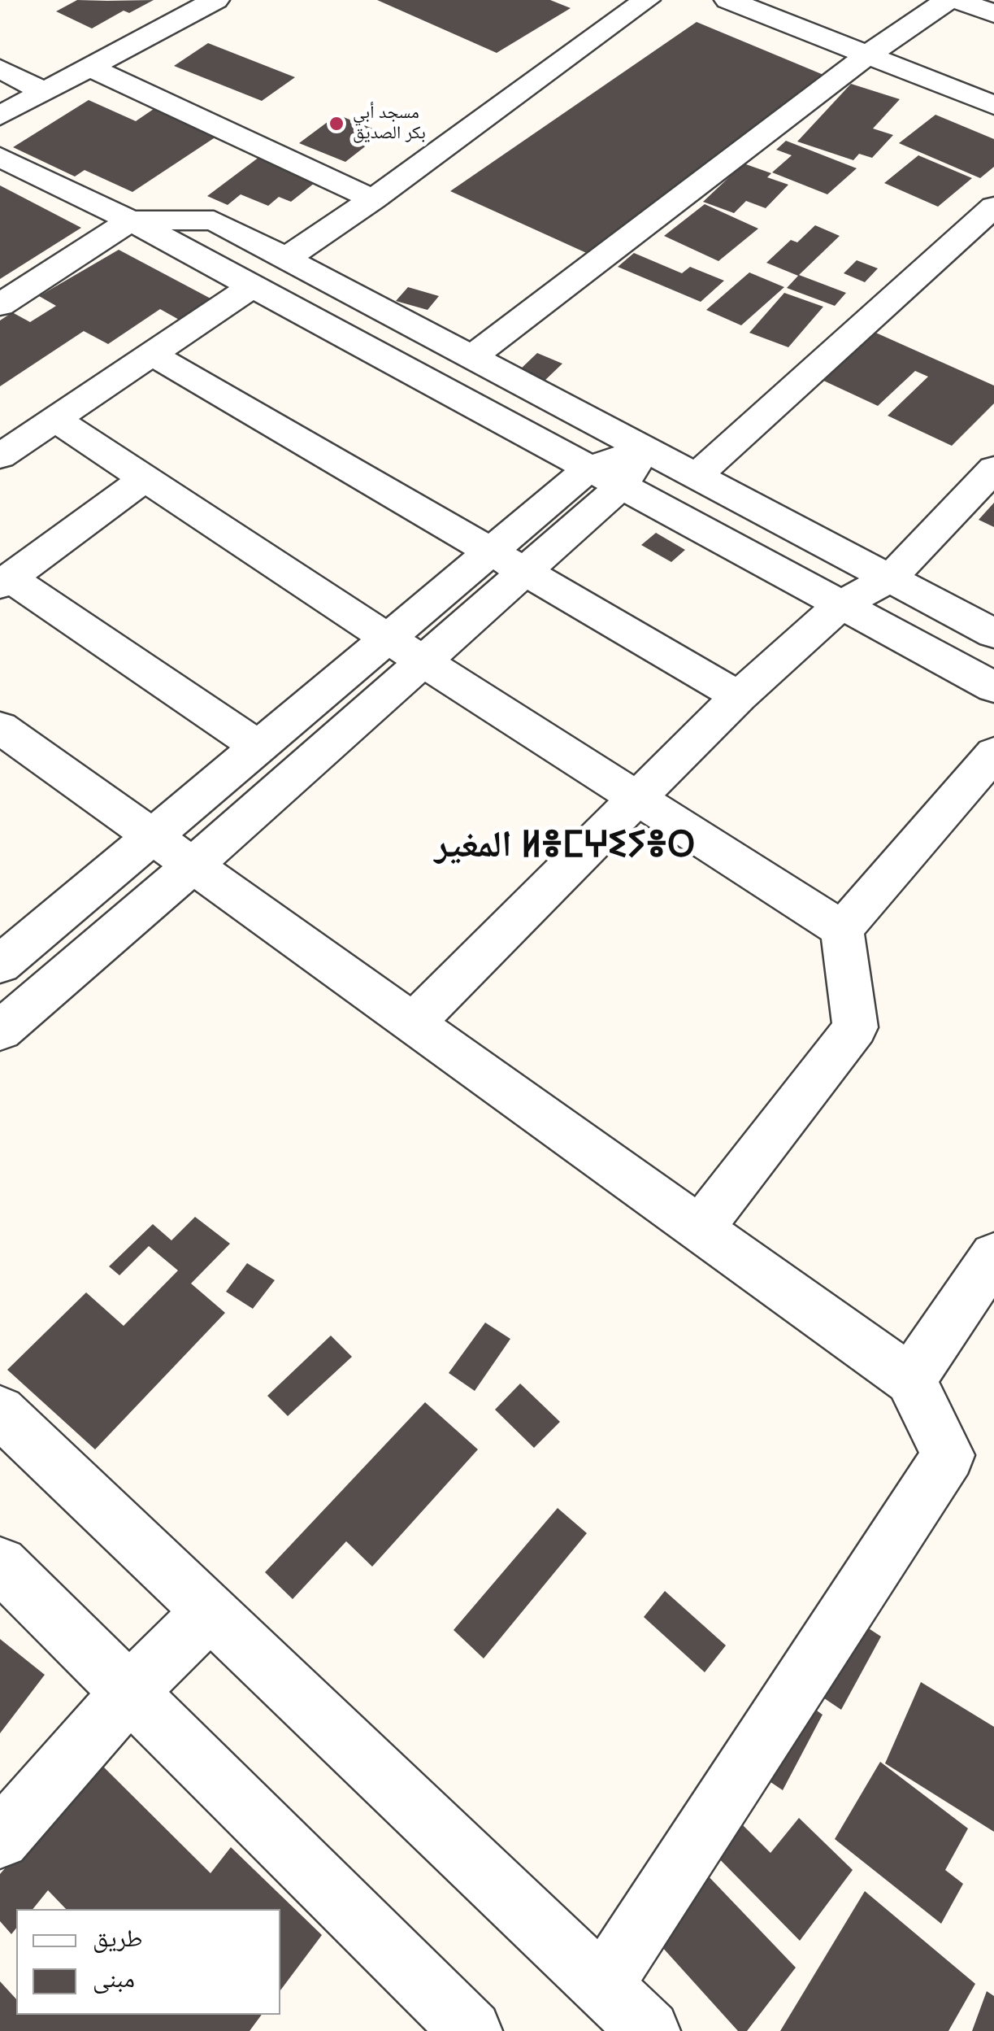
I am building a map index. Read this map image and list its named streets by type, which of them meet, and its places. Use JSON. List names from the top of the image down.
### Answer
{
  "districts": ["المغير ⵍⴻⵎⵖⵉⵢⴻⵔ"],
  "places": ["مسجد أبي بكر الصديق"],
  "legend": ["طريق", "مبنى"]
}
